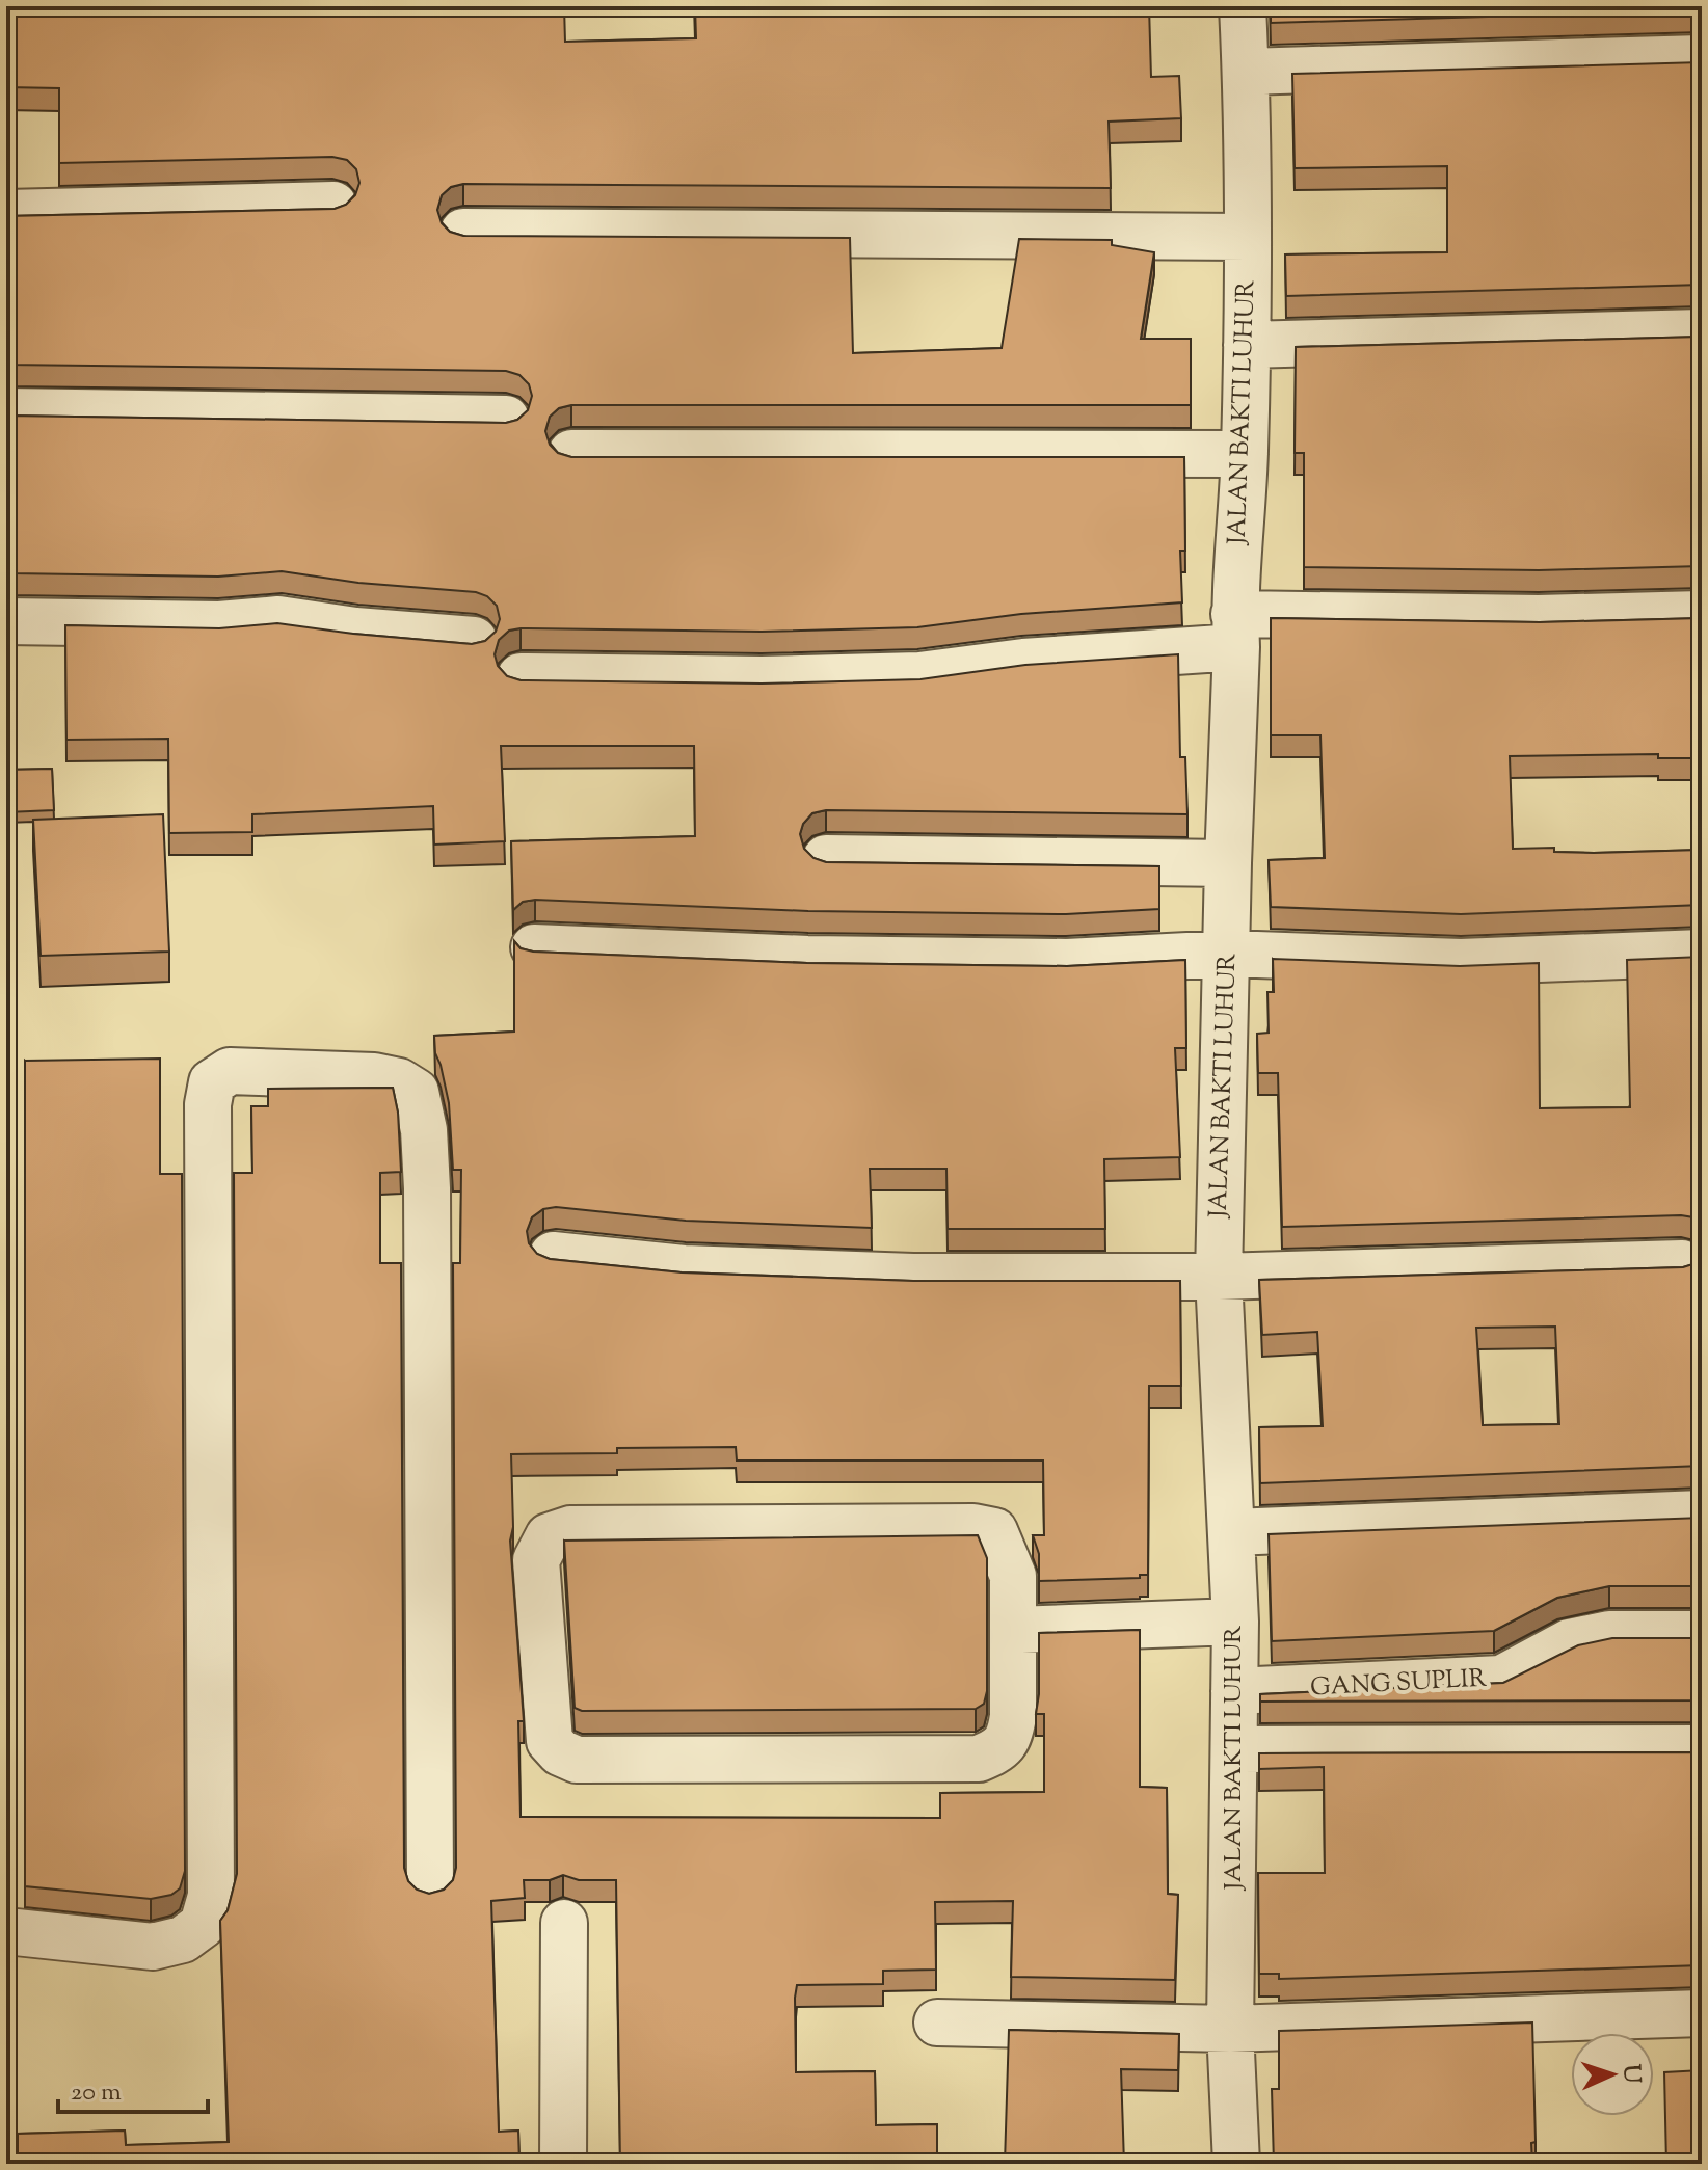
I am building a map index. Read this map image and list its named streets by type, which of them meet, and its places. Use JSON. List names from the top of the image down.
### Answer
{
  "streets": {
    "street": ["JALAN BAKTI LUHUR", "GANG SUPLIR"]
  },
  "crossings": [
    ["JALAN BAKTI LUHUR", "GANG SUPLIR"]
  ],
  "scale_bar": "20 m",
  "north": "right"
}
